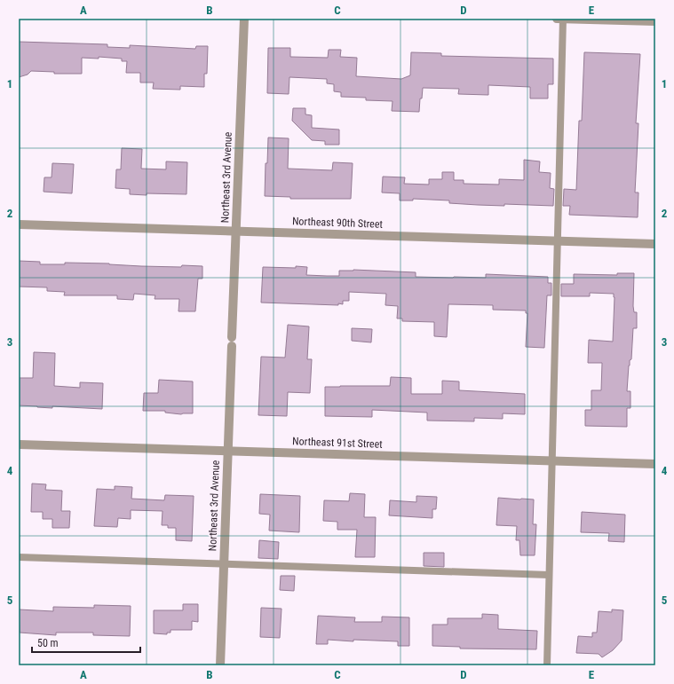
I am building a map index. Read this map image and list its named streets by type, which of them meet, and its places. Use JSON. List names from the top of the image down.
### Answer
{
  "streets": {
    "street": ["Northeast 3rd Avenue", "Northeast 90th Street", "Northeast 91st Street"]
  },
  "crossings": [
    ["Northeast 3rd Avenue", "Northeast 90th Street"],
    ["Northeast 3rd Avenue", "Northeast 91st Street"]
  ],
  "scale_bar": "50 m",
  "grid": {
    "columns": [
      "A",
      "B",
      "C",
      "D",
      "E"
    ],
    "rows": [
      "1",
      "2",
      "3",
      "4",
      "5"
    ]
  }
}
